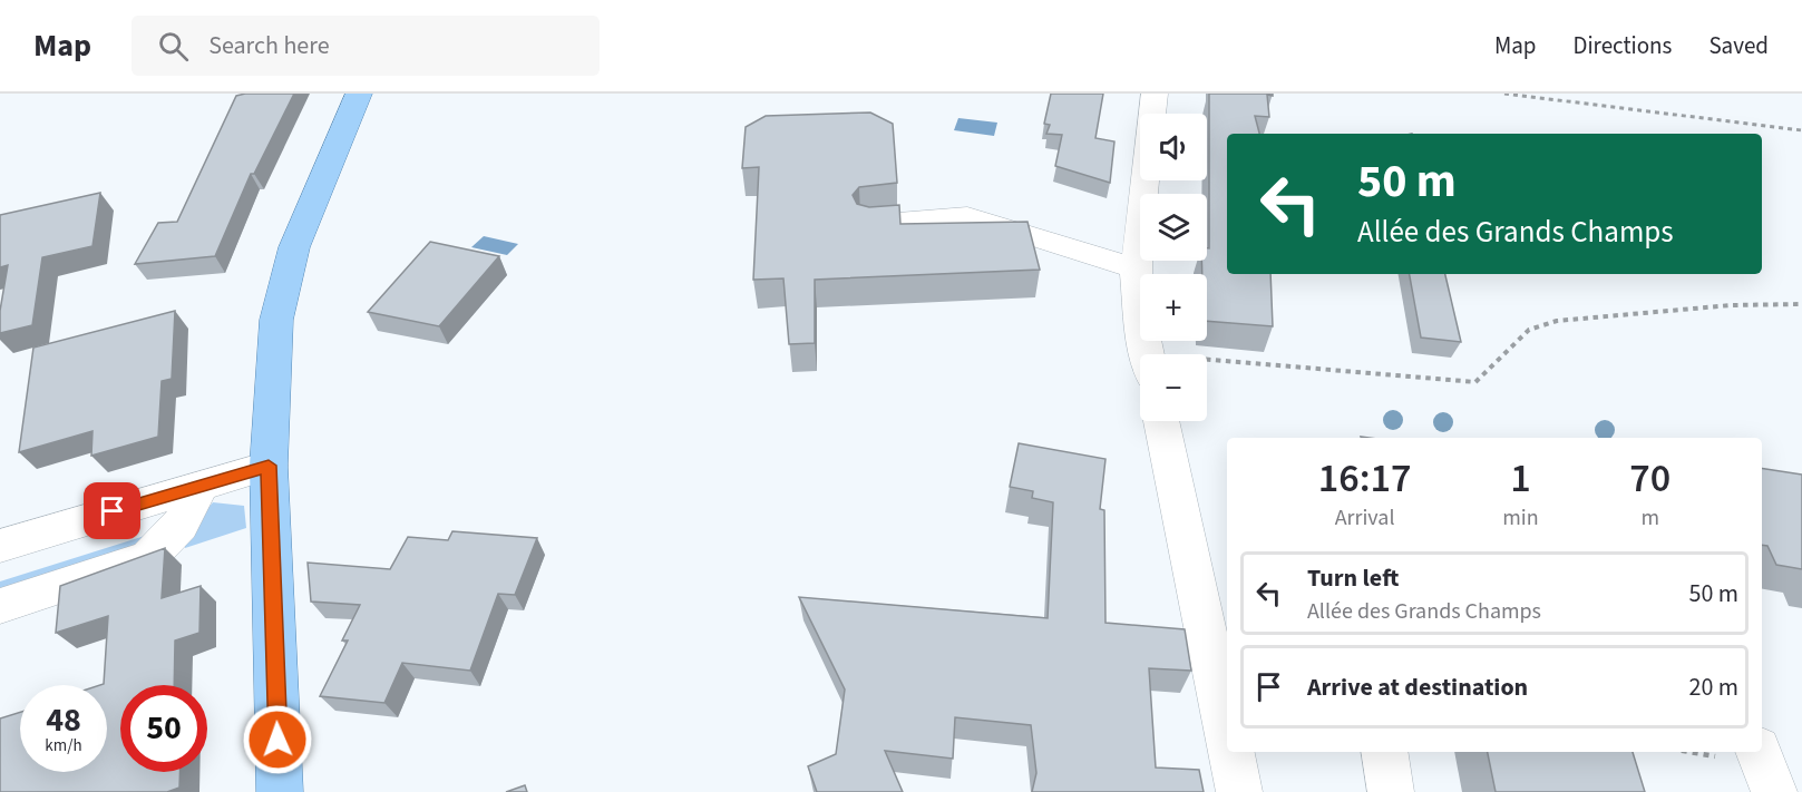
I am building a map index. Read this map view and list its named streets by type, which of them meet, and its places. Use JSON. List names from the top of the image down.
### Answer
{
  "page": {
    "header": "Map",
    "search": "Search here",
    "nav": ["Map", "Directions", "Saved"],
    "map_buttons": ["+", "−"],
    "turn": ["50 m", "Allée des Grands Champs"],
    "eta": [
      "16:17",
      "Arrival",
      "1",
      "min",
      "70",
      "m"
    ],
    "list": [
      {
        "name": "Turn left",
        "note": "Allée des Grands Champs",
        "value": "50 m"
      },
      {
        "name": "Arrive at destination",
        "value": "20 m"
      }
    ],
    "speed": "48 km/h",
    "limit": "50"
  }
}
